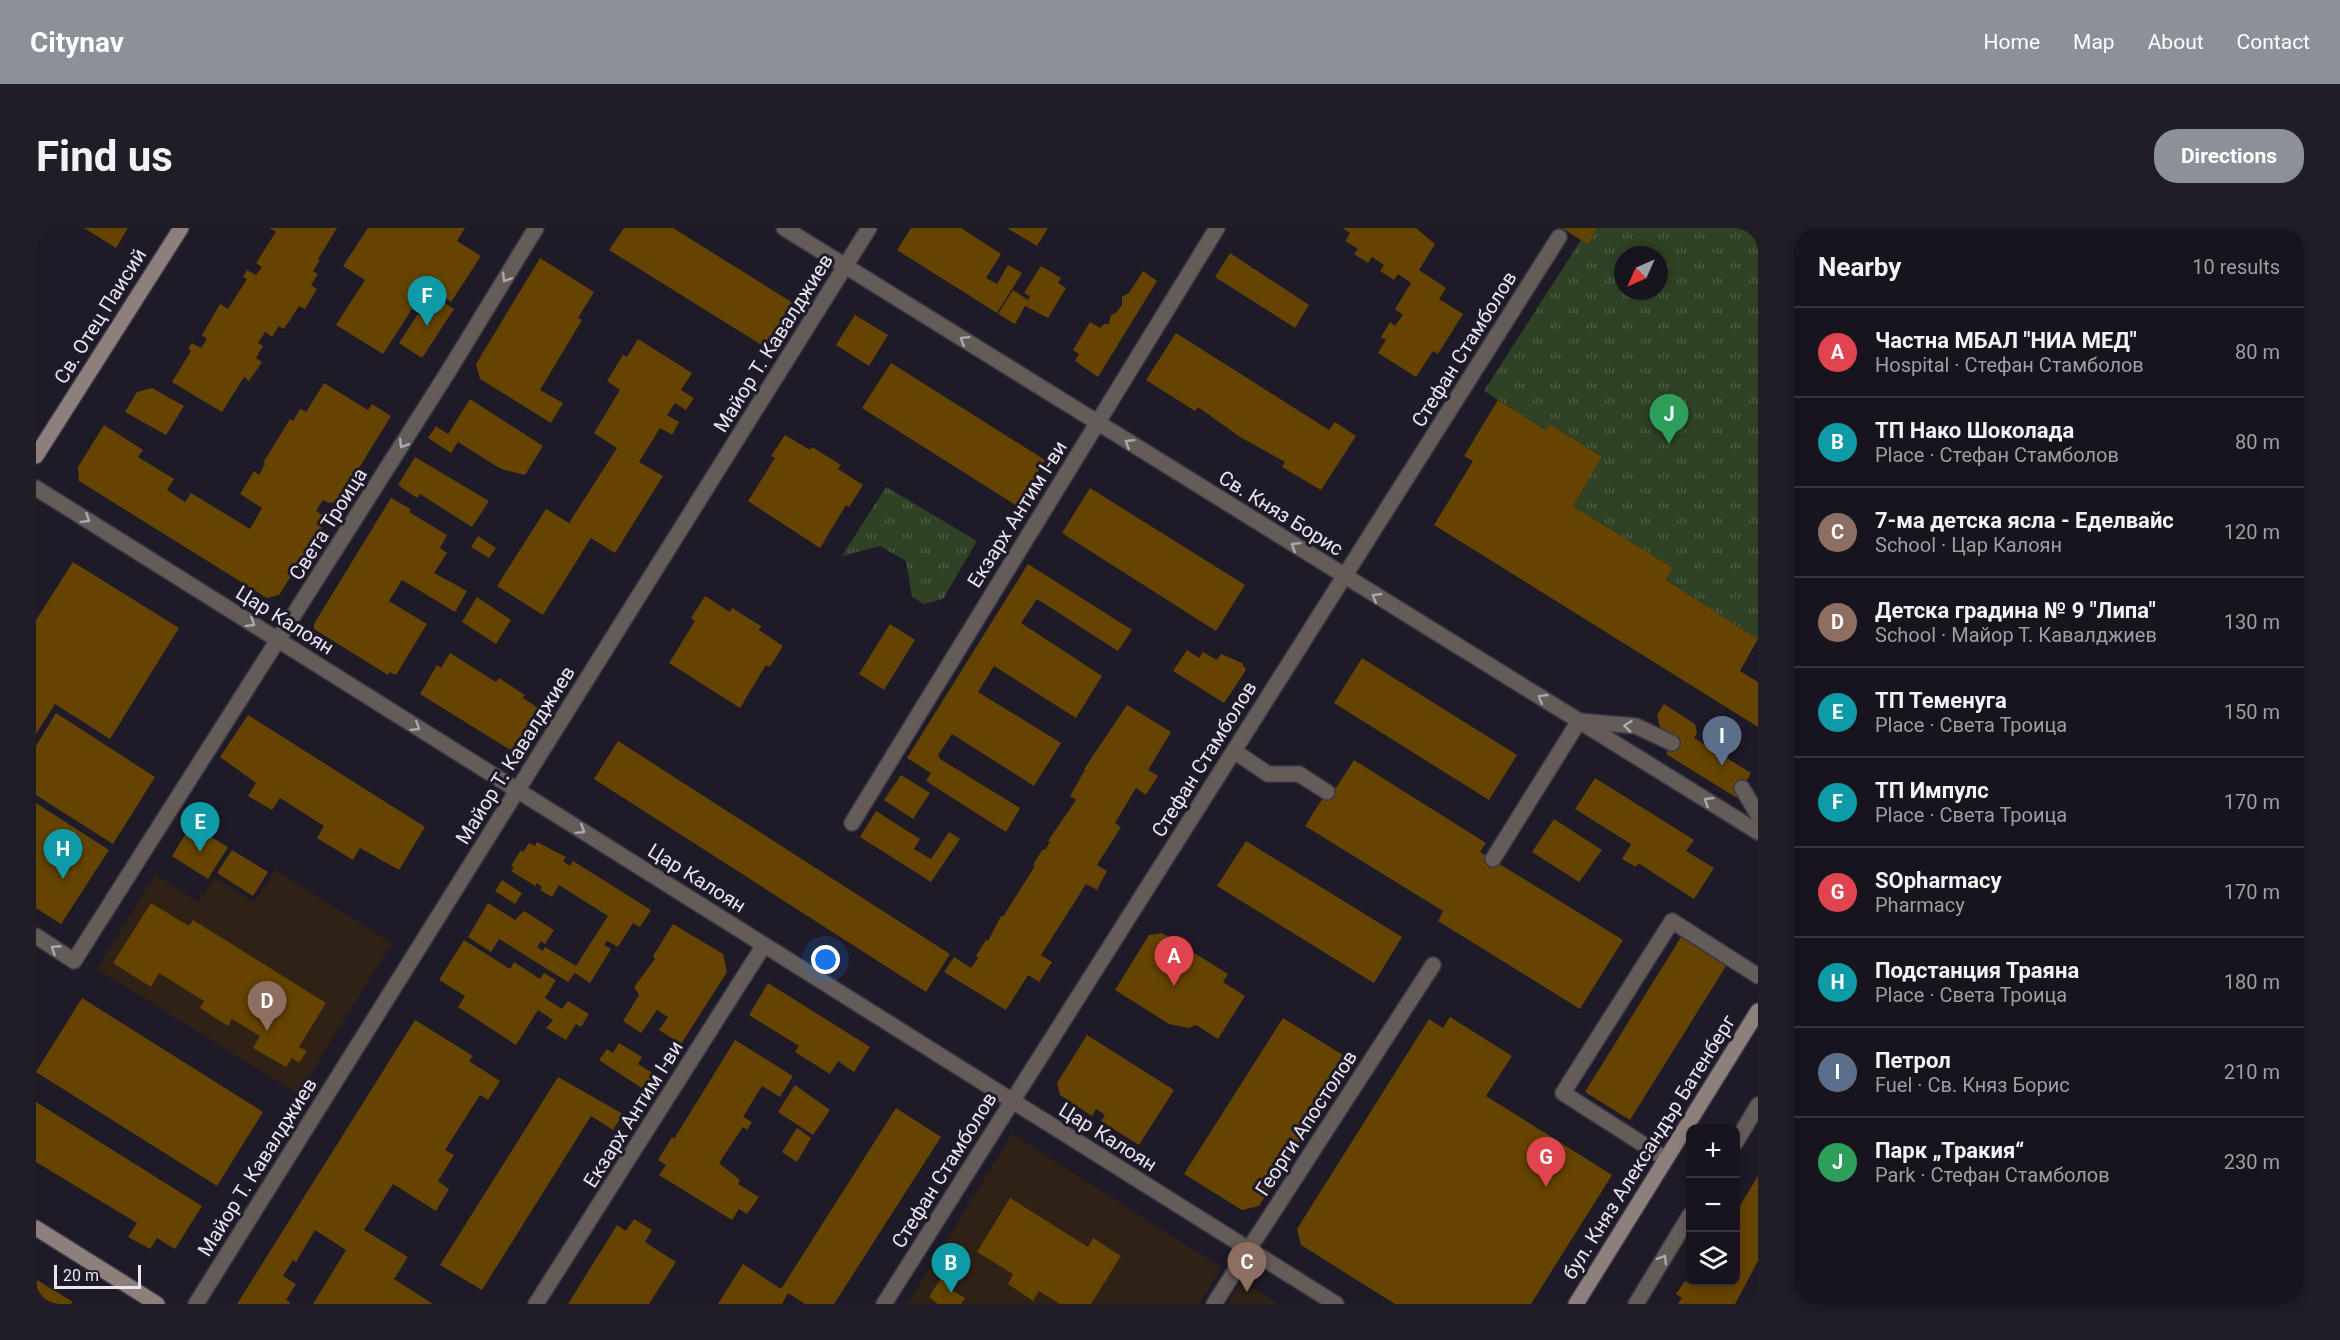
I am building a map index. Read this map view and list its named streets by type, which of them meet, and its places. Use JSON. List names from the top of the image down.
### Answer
{
  "streets": {
    "street": [
      "Св. Отец Паисий",
      "Майор Т. Кавалджиев",
      "Стефан Стамболов",
      "Св. Княз Борис",
      "Екзарх Антим I-ви",
      "Света Троица",
      "Цар Калоян",
      "Георги Апостолов",
      "бул. Княз Александър Батенберг"
    ]
  },
  "crossings": [
    ["Майор Т. Кавалджиев", "Св. Княз Борис"],
    ["Майор Т. Кавалджиев", "Цар Калоян"],
    ["Стефан Стамболов", "Св. Княз Борис"],
    ["Стефан Стамболов", "Цар Калоян"],
    ["Св. Княз Борис", "Екзарх Антим I-ви"],
    ["Екзарх Антим I-ви", "Цар Калоян"],
    ["Света Троица", "Цар Калоян"],
    ["Цар Калоян", "Георги Апостолов"]
  ],
  "one_way": ["Св. Княз Борис", "Света Троица", "Цар Калоян"],
  "scale_bar": "20 m",
  "north": "bottom left",
  "page": {
    "header": "Citynav",
    "nav": [
      "Home",
      "Map",
      "About",
      "Contact"
    ],
    "buttons": "Directions",
    "title": "Find us",
    "heading": ["Nearby", "10 results"],
    "pins": [
      "F",
      "J",
      "I",
      "E",
      "H",
      "A",
      "D",
      "G",
      "C",
      "B"
    ],
    "list": [
      {
        "mark": "A",
        "name": "Частна МБАЛ \"НИА МЕД\"",
        "note": "Hospital · Стефан Стамболов",
        "value": "80 m"
      },
      {
        "mark": "B",
        "name": "ТП Нако Шоколада",
        "note": "Place · Стефан Стамболов",
        "value": "80 m"
      },
      {
        "mark": "C",
        "name": "7-ма детска ясла - Еделвайс",
        "note": "School · Цар Калоян",
        "value": "120 m"
      },
      {
        "mark": "D",
        "name": "Детска градина № 9 \"Липа\"",
        "note": "School · Майор Т. Кавалджиев",
        "value": "130 m"
      },
      {
        "mark": "E",
        "name": "ТП Теменуга",
        "note": "Place · Света Троица",
        "value": "150 m"
      },
      {
        "mark": "F",
        "name": "ТП Импулс",
        "note": "Place · Света Троица",
        "value": "170 m"
      },
      {
        "mark": "G",
        "name": "SOpharmacy",
        "note": "Pharmacy",
        "value": "170 m"
      },
      {
        "mark": "H",
        "name": "Подстанция Траяна",
        "note": "Place · Света Троица",
        "value": "180 m"
      },
      {
        "mark": "I",
        "name": "Петрол",
        "note": "Fuel · Св. Княз Борис",
        "value": "210 m"
      },
      {
        "mark": "J",
        "name": "Парк „Тракия“",
        "note": "Park · Стефан Стамболов",
        "value": "230 m"
      }
    ],
    "map_buttons": ["+", "−"],
    "scale": "20 m"
  }
}
